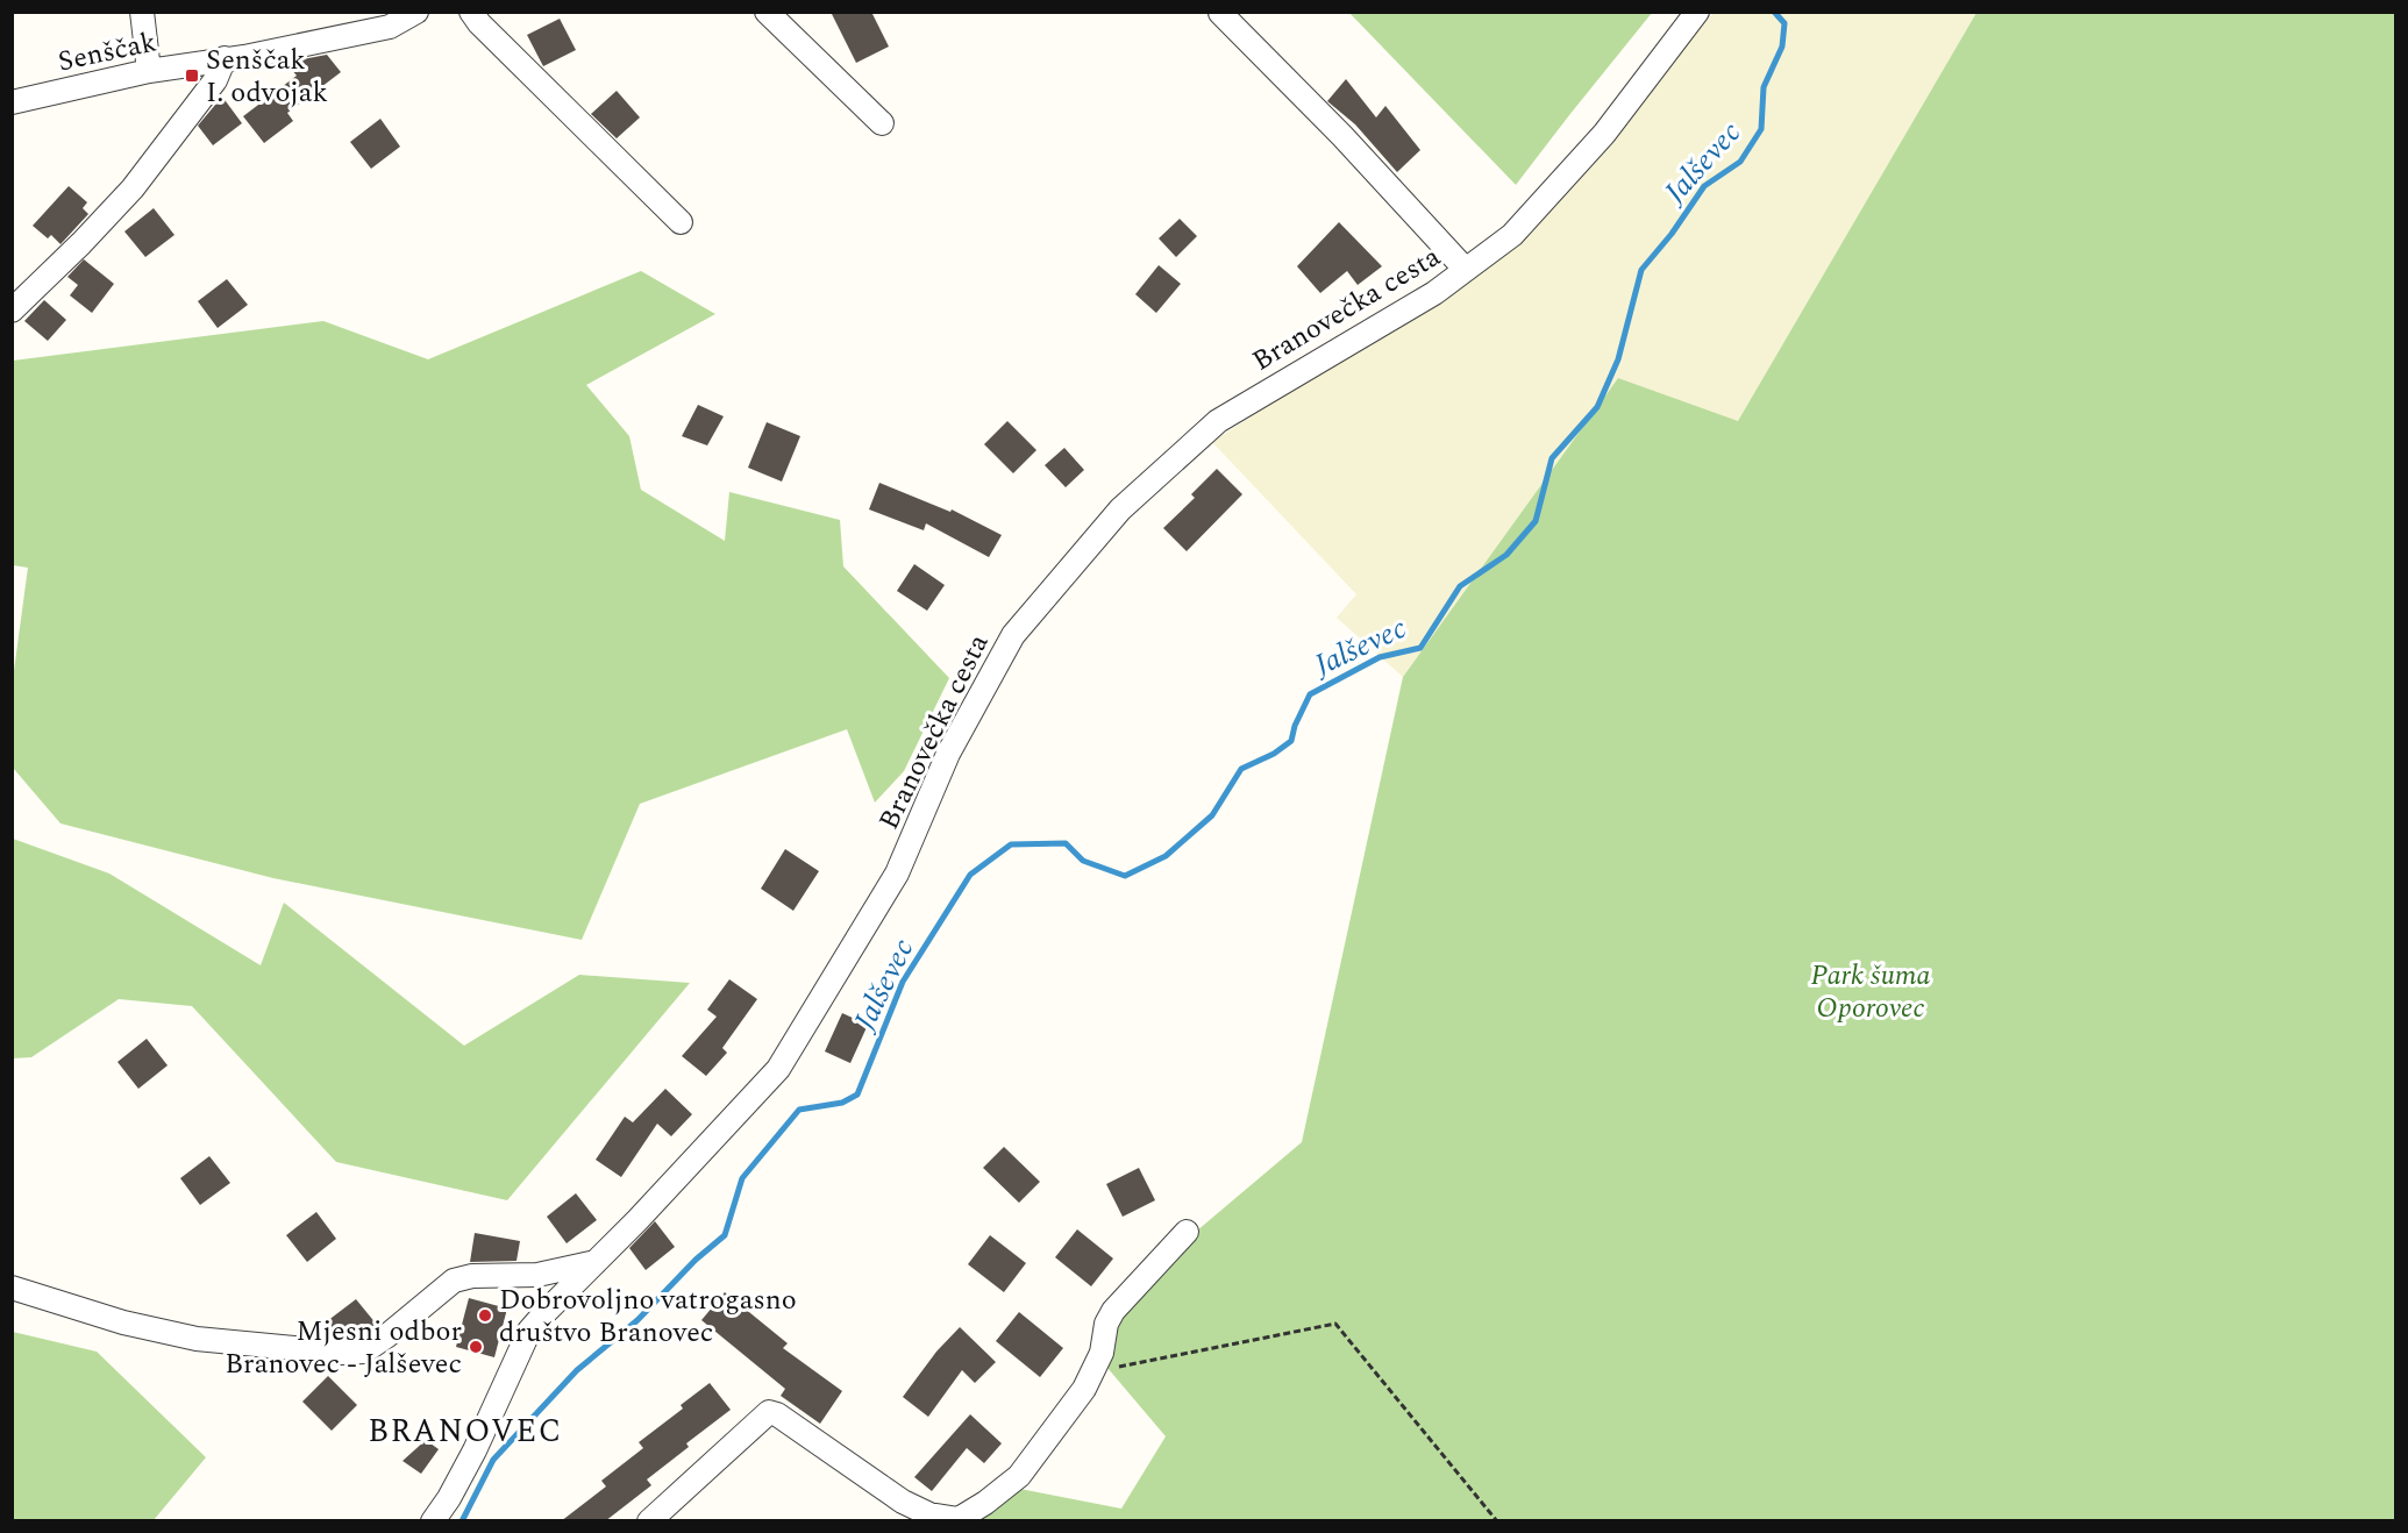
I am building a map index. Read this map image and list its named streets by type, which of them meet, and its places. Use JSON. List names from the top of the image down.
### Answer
{
  "streets": {
    "street": ["Senščak", "Branovečka cesta"]
  },
  "districts": ["BRANOVEC"],
  "water": ["Jalševec"],
  "parks": ["Park šuma Oporovec"],
  "places": {
    "transit": ["Senščak I. odvojak"],
    "other": ["Dobrovoljno vatrogasno društvo Branovec", "Mjesni odbor Branovec - Jalševec"]
  }
}
